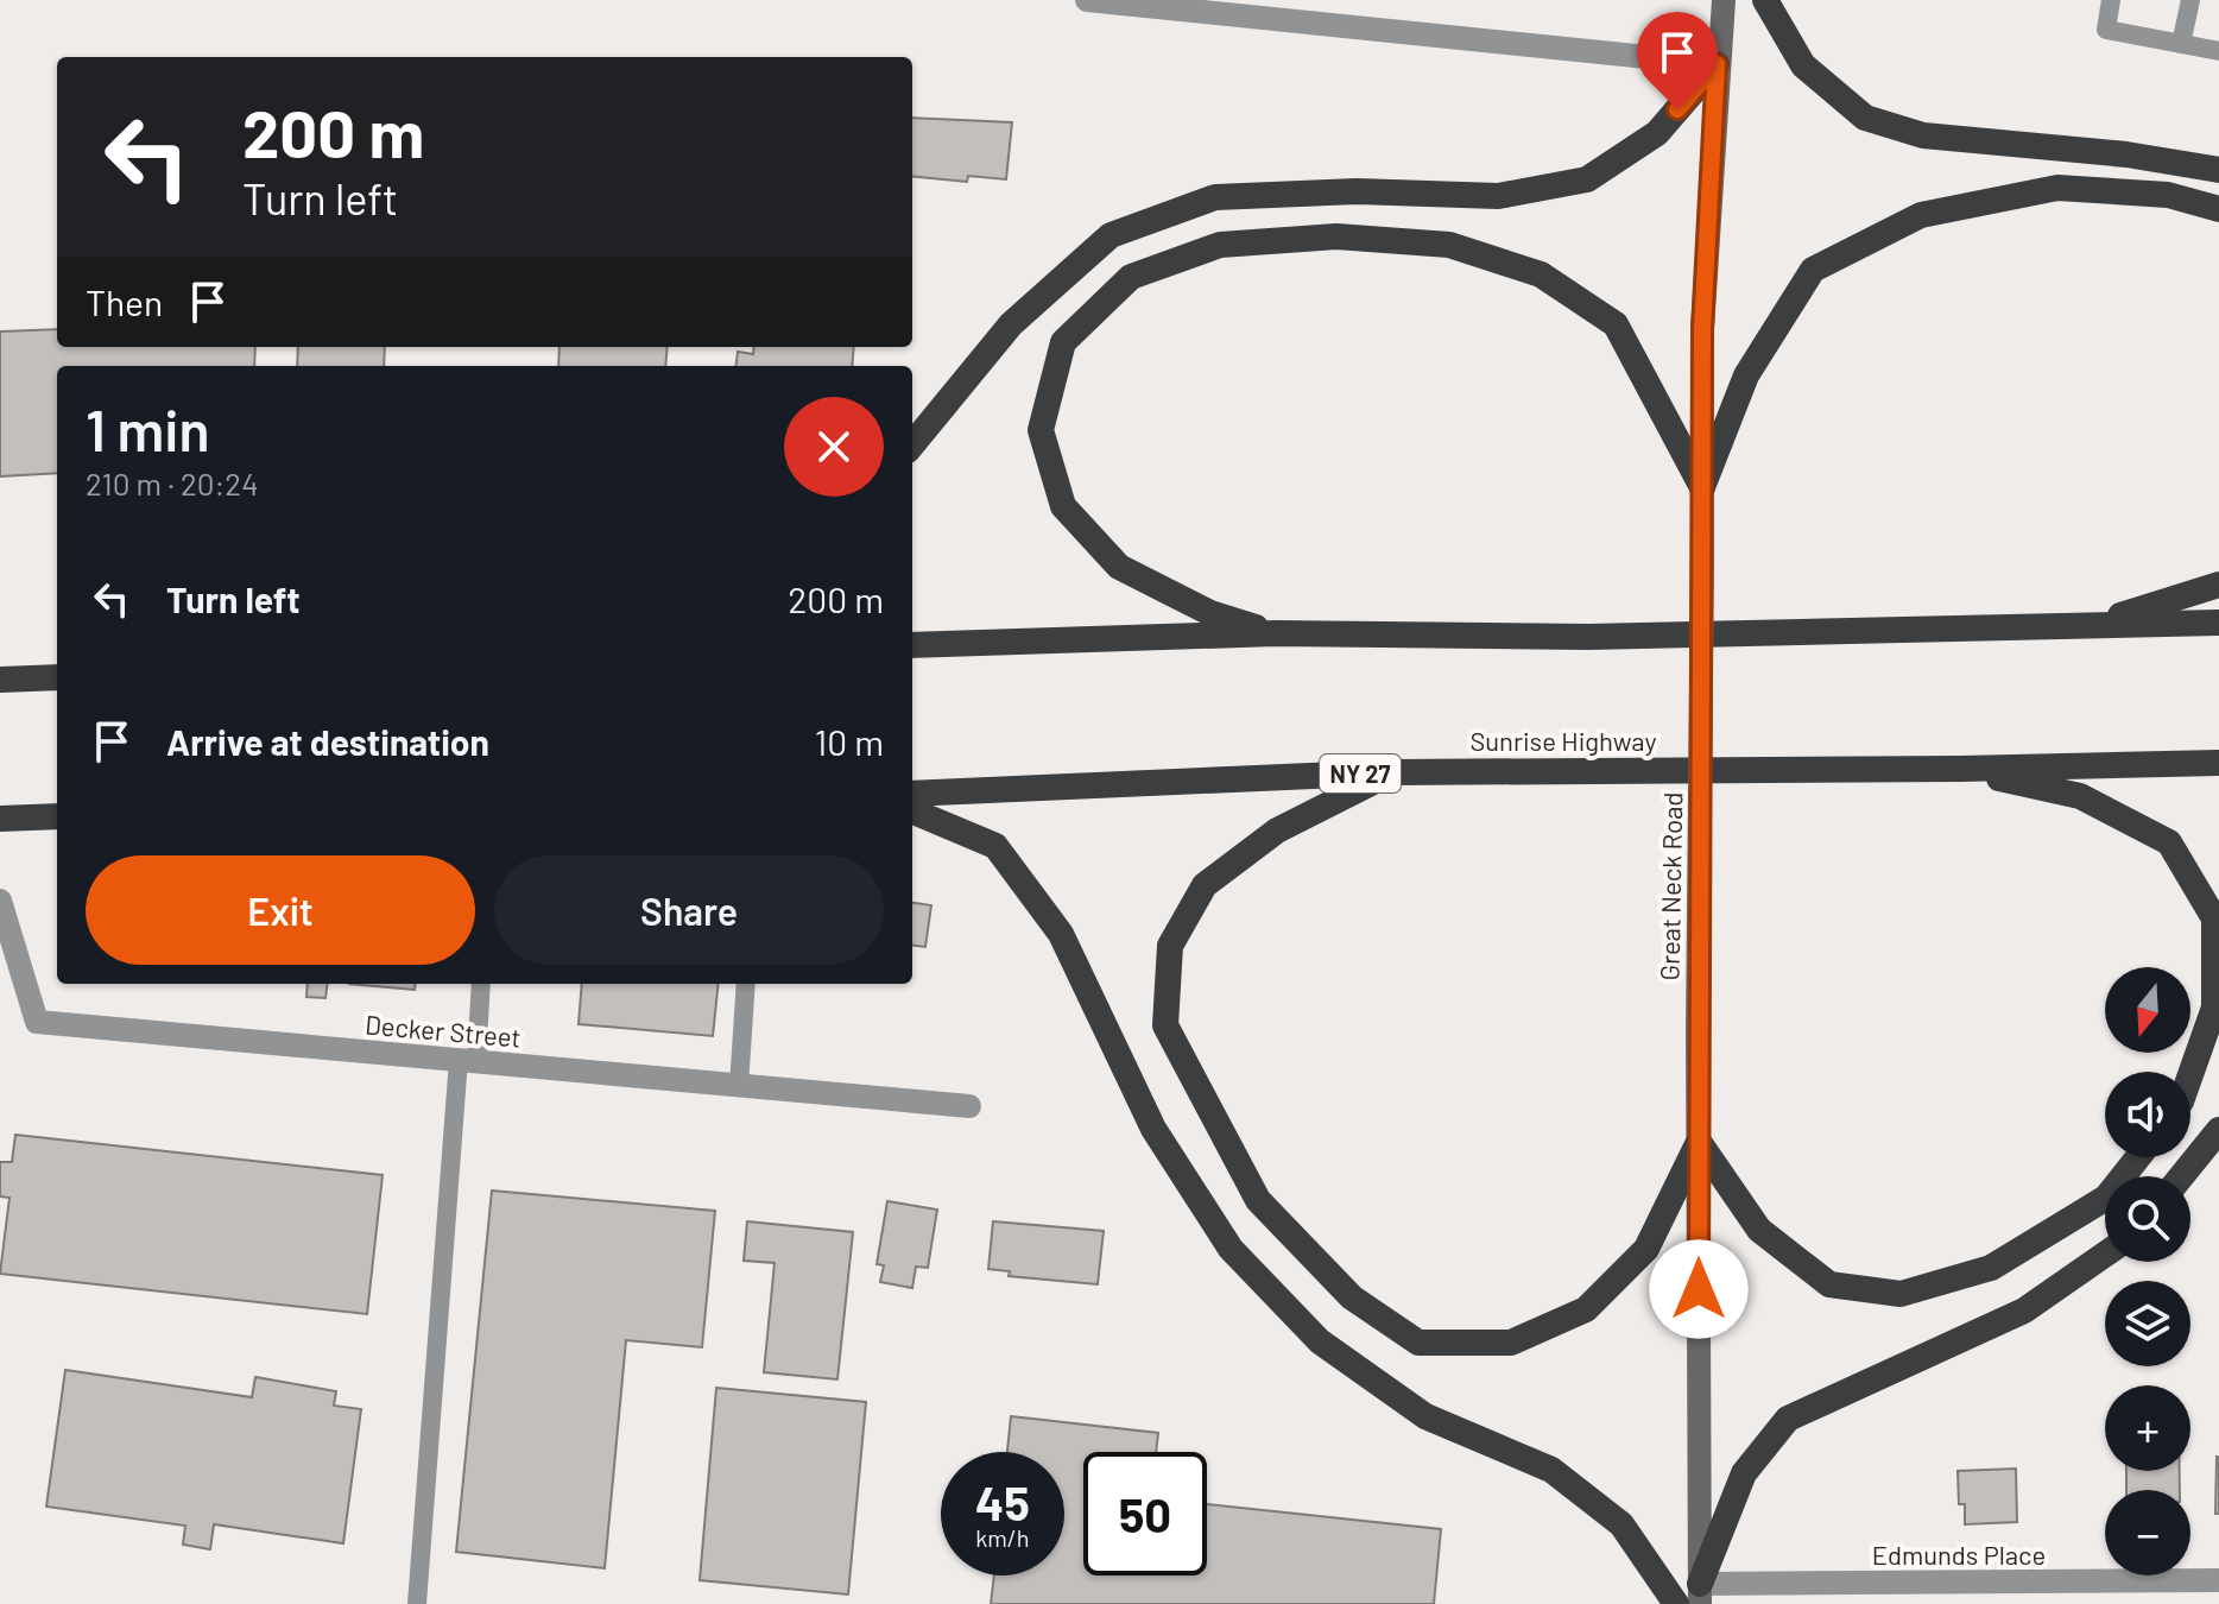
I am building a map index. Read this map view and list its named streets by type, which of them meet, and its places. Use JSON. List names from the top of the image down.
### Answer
{
  "streets": {
    "highway": ["Sunrise Highway", "NY 27"],
    "main road": ["Great Neck Road"],
    "street": ["Decker Street", "Edmunds Place"]
  },
  "crossings": [
    ["Great Neck Road", "Edmunds Place"]
  ],
  "north": "bottom",
  "page": {
    "turn": ["200 m", "Turn left"],
    "then": "Then",
    "heading": ["1 min", "210 m · 20:24"],
    "list": [
      {
        "name": "Turn left",
        "value": "200 m"
      },
      {
        "name": "Arrive at destination",
        "value": "10 m"
      }
    ],
    "buttons": ["Exit", "Share"],
    "map_buttons": ["+", "−"],
    "speed": "45 km/h",
    "limit": "50"
  }
}
